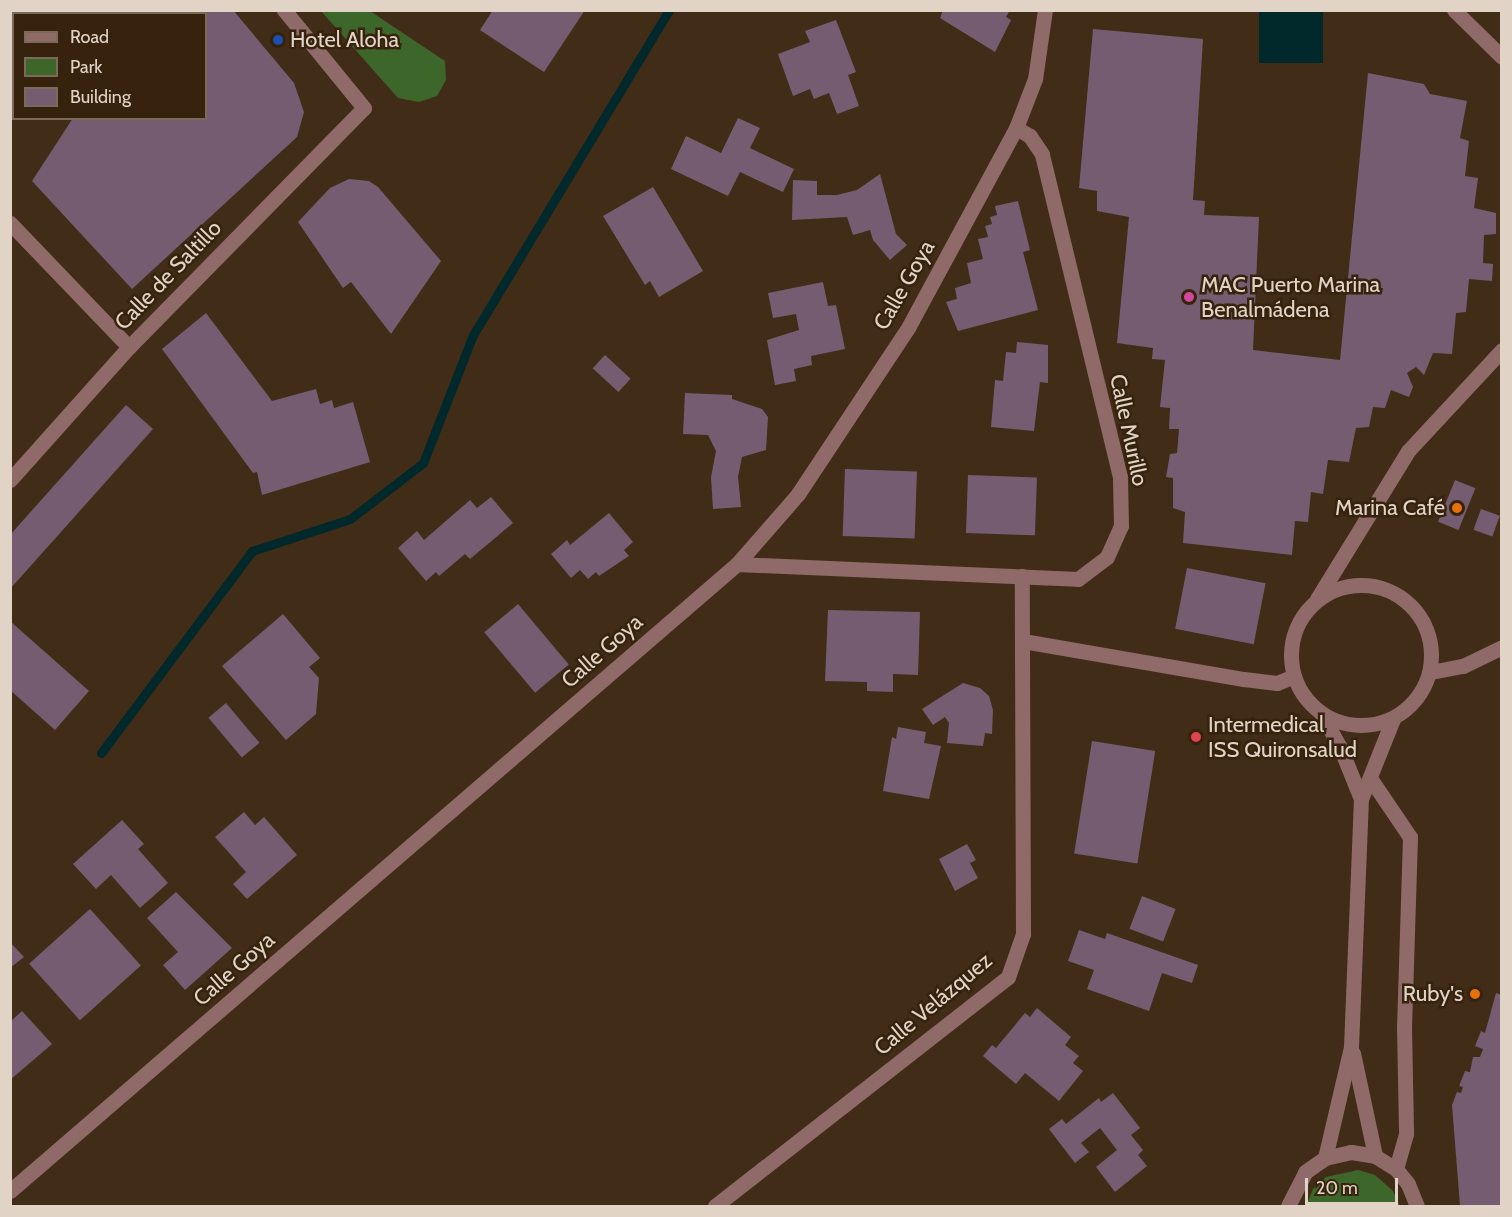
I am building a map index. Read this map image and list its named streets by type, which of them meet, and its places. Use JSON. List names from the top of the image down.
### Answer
{
  "streets": {
    "street": [
      "Calle de Saltillo",
      "Calle Goya",
      "Calle Murillo",
      "Calle Velázquez"
    ]
  },
  "crossings": [
    ["Calle Goya", "Calle Murillo"],
    ["Calle Murillo", "Calle Velázquez"]
  ],
  "places": [
    "Hotel Aloha",
    "MAC Puerto Marina Benalmádena",
    "Marina Café",
    "Intermedical ISS Quironsalud",
    "Ruby's"
  ],
  "legend": ["Road", "Park", "Building"],
  "scale_bar": "20 m"
}
